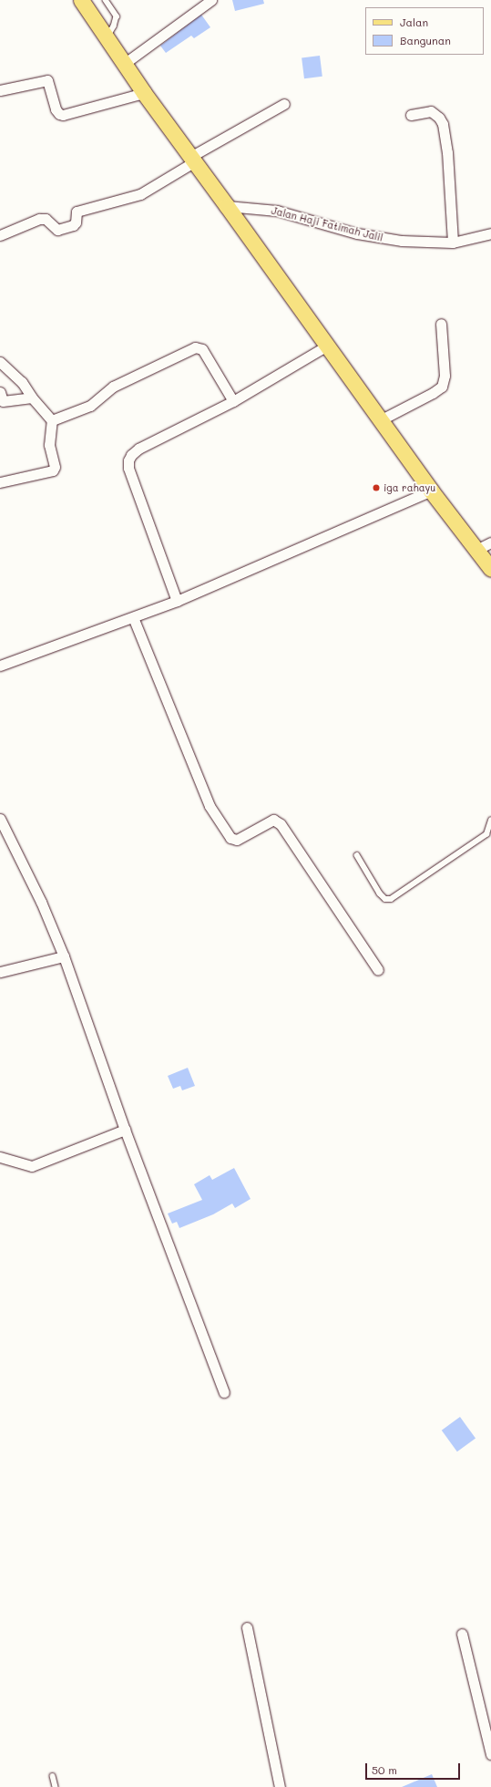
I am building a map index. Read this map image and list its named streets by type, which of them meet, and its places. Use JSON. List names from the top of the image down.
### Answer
{
  "streets": {
    "street": ["Jalan Haji Fatimah Jalil"]
  },
  "places": ["iga rahayu"],
  "legend": ["Jalan", "Bangunan"],
  "scale_bar": "50 m"
}
